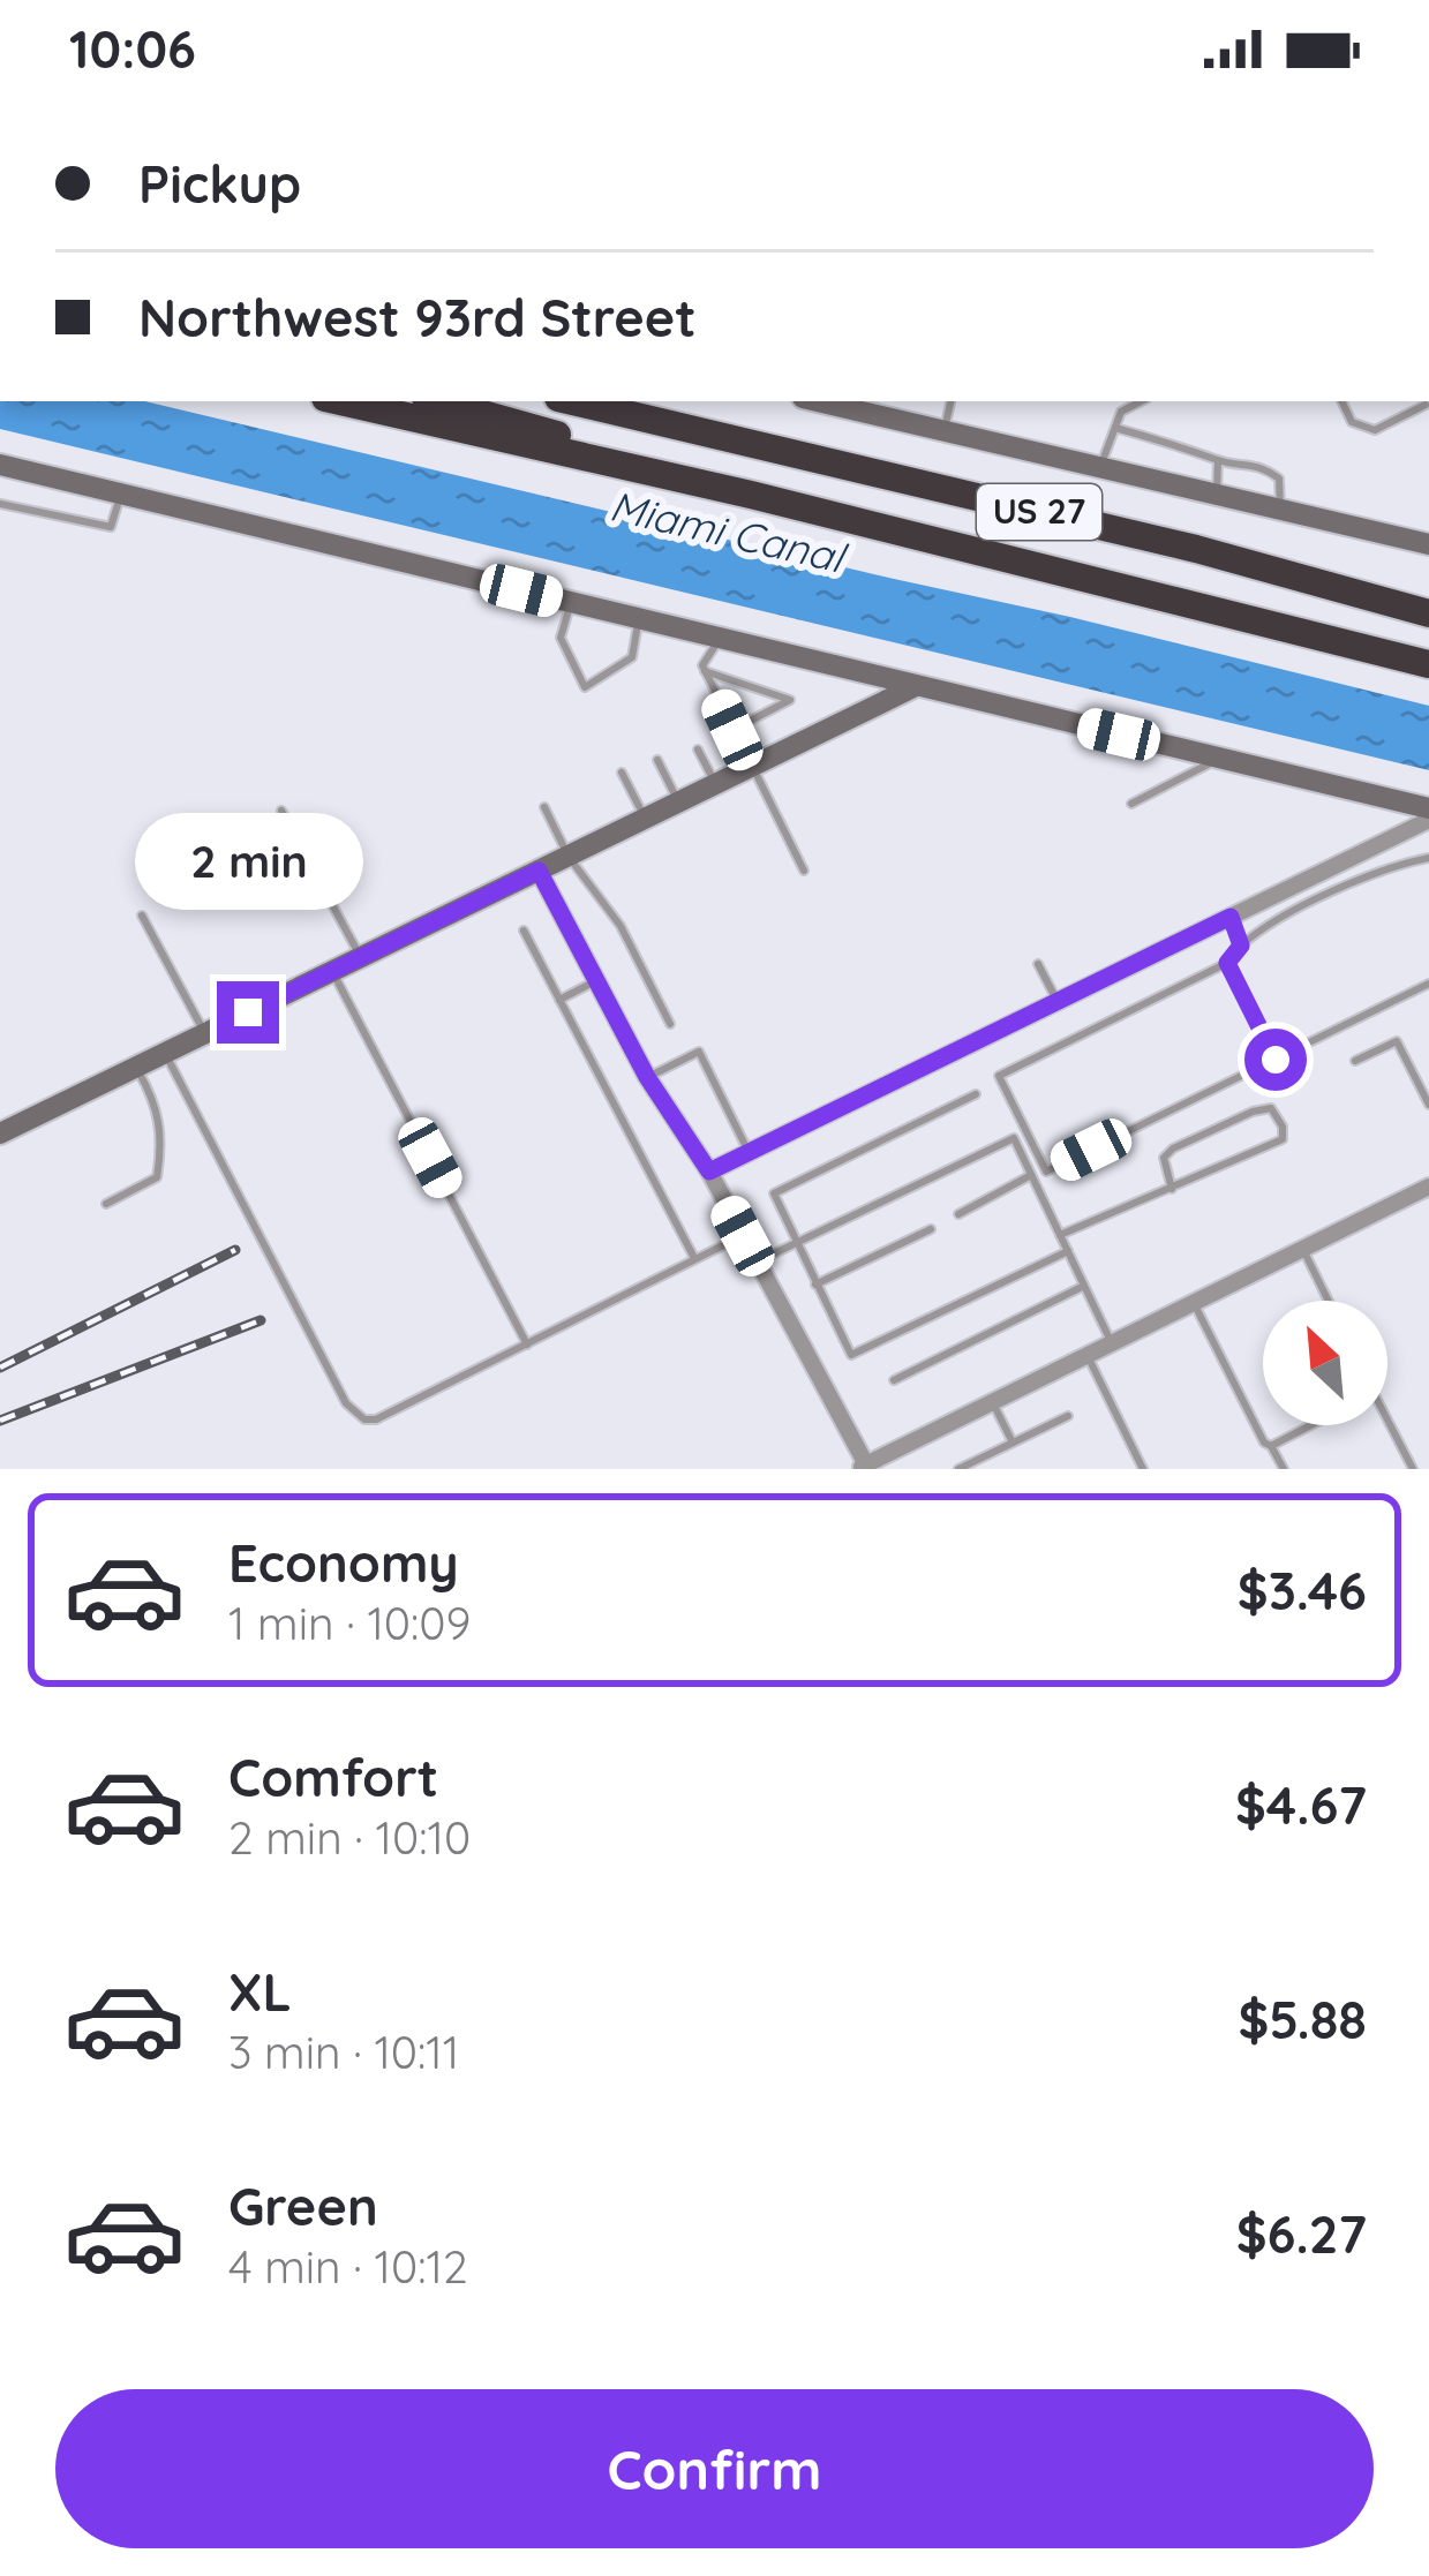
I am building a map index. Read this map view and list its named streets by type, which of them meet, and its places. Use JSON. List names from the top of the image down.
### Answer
{
  "streets": {
    "highway": ["US 27"]
  },
  "water": ["Miami Canal"],
  "north": "top left",
  "page": {
    "status": "10:06",
    "banner": ["Pickup", "Northwest 93rd Street"],
    "bubble": "2 min",
    "list": [
      {
        "name": "Economy",
        "note": "1 min · 10:09",
        "value": "$3.46"
      },
      {
        "name": "Comfort",
        "note": "2 min · 10:10",
        "value": "$4.67"
      },
      {
        "name": "XL",
        "note": "3 min · 10:11",
        "value": "$5.88"
      },
      {
        "name": "Green",
        "note": "4 min · 10:12",
        "value": "$6.27"
      }
    ],
    "buttons": "Confirm"
  }
}
